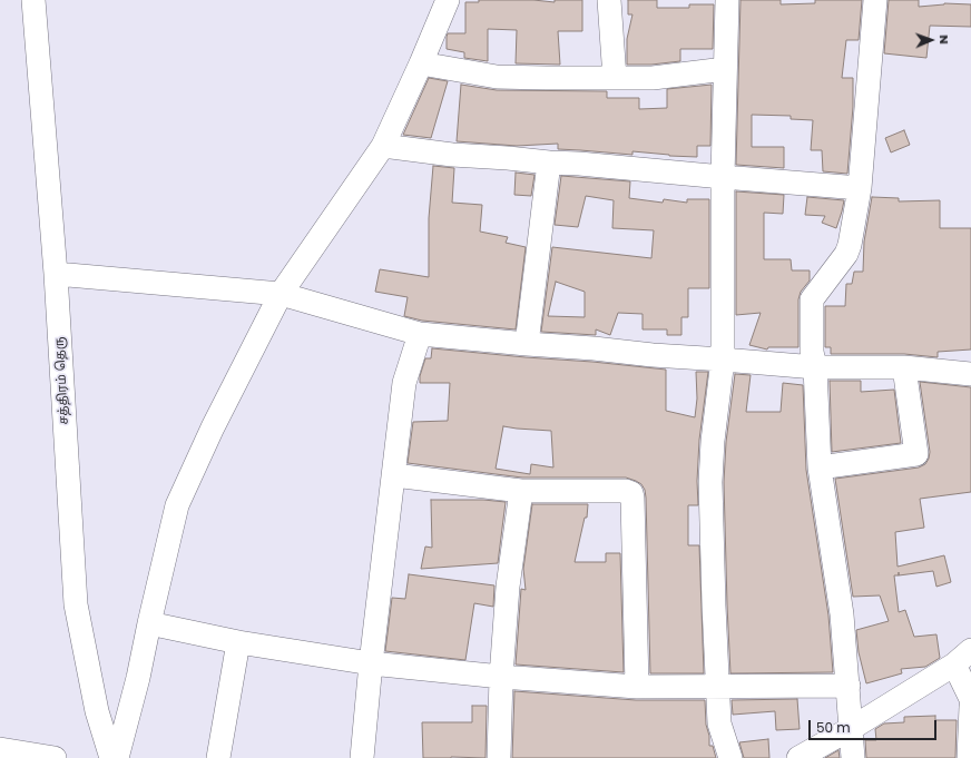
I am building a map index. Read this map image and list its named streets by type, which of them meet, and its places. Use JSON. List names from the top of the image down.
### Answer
{
  "streets": {
    "street": ["சத்திரம் தெரு"]
  },
  "scale_bar": "50 m",
  "north": "right"
}
